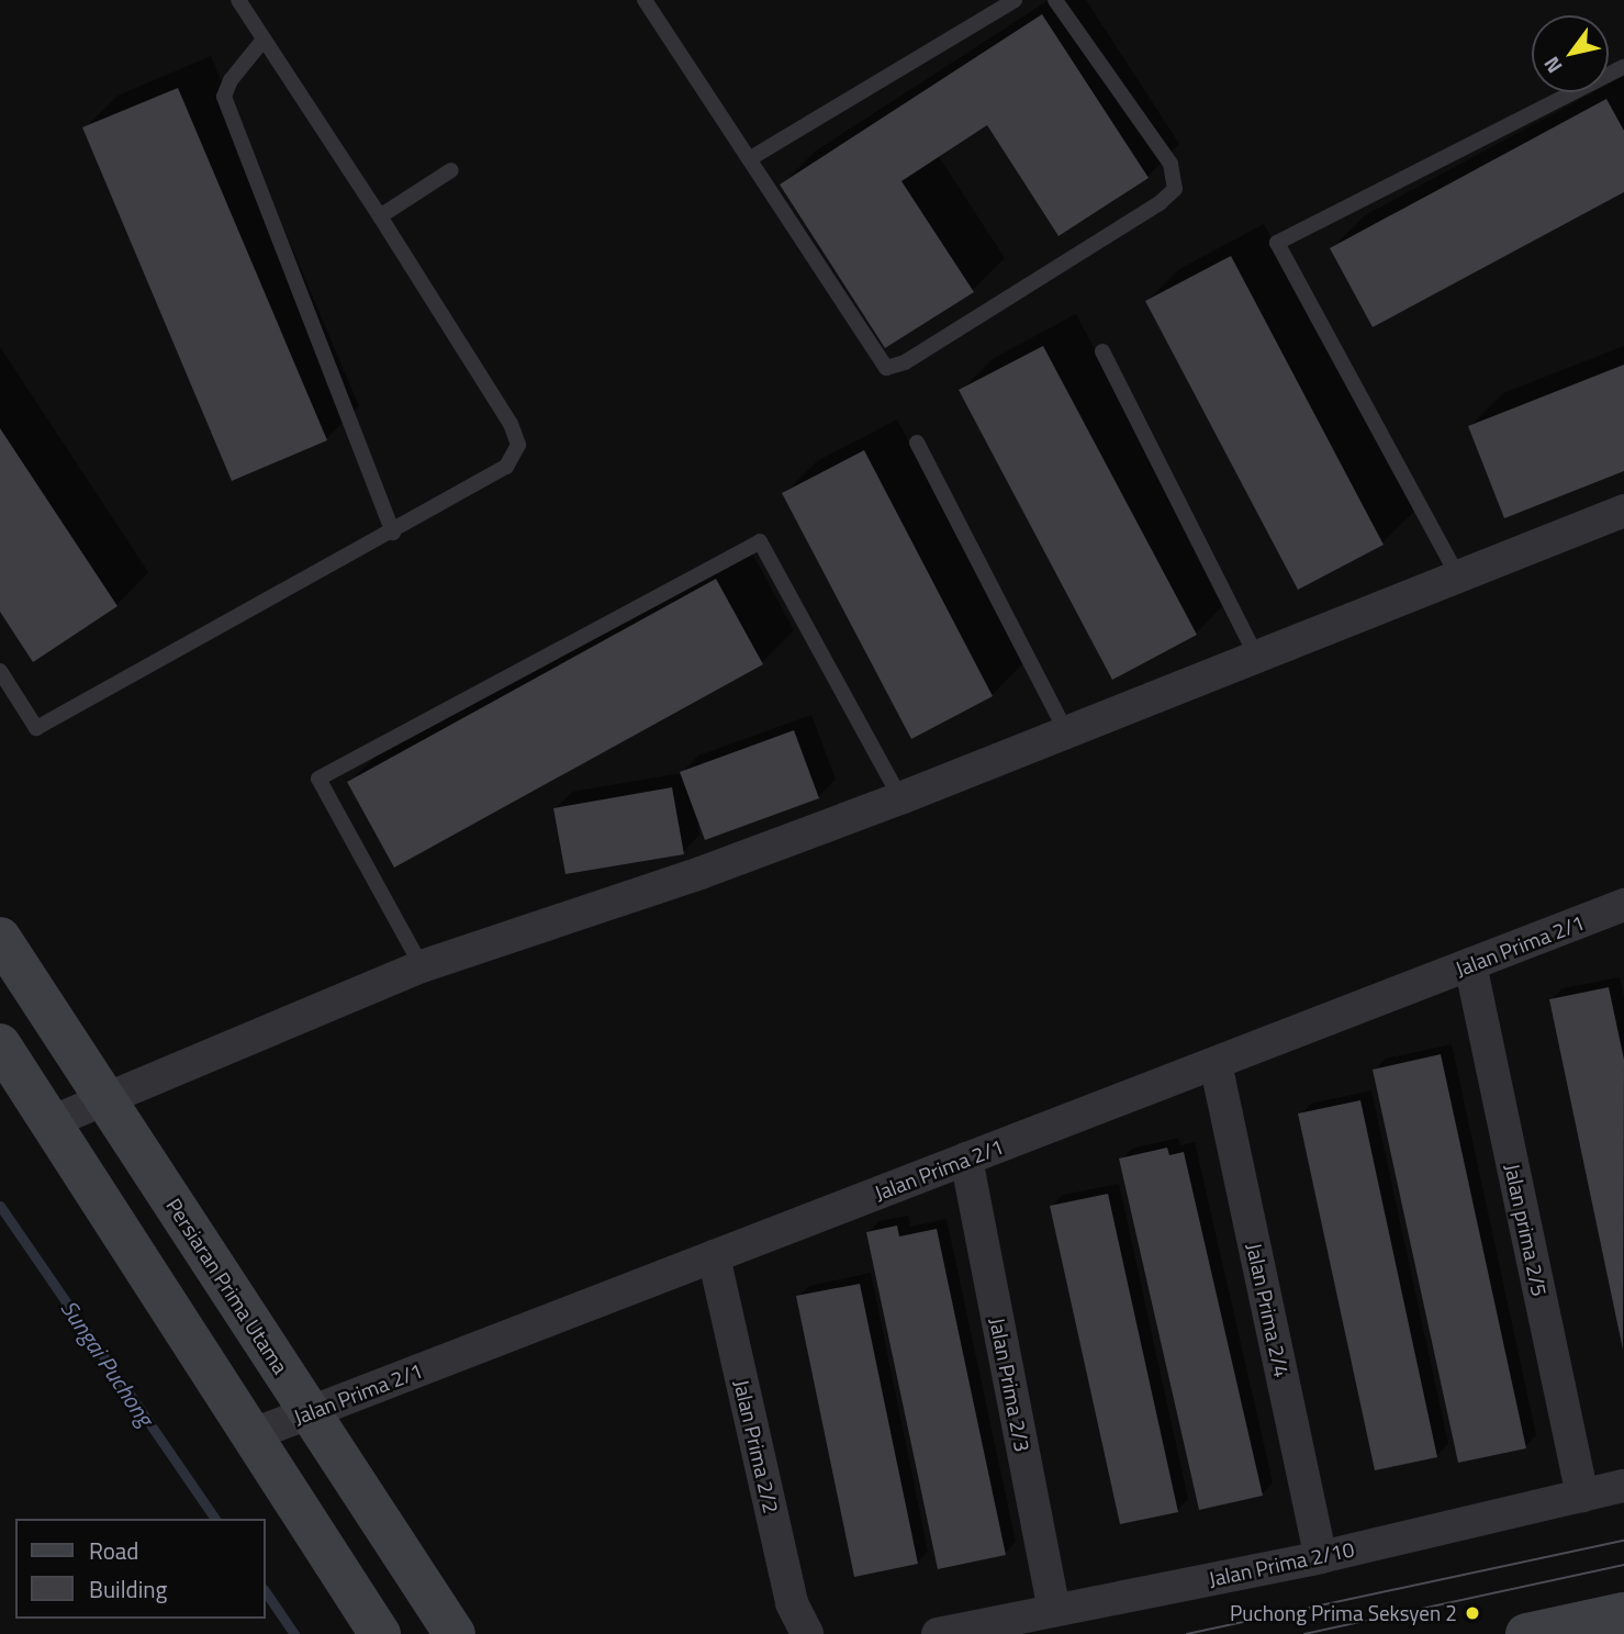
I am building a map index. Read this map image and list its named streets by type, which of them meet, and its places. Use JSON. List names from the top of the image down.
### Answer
{
  "streets": {
    "main road": ["Persiaran Prima Utama"],
    "street": [
      "Jalan Prima 2/1",
      "Jalan prima 2/5",
      "Jalan Prima 2/4",
      "Jalan Prima 2/3",
      "Jalan Prima 2/2",
      "Jalan Prima 2/10"
    ]
  },
  "crossings": [
    ["Jalan Prima 2/1", "Jalan prima 2/5"],
    ["Jalan Prima 2/1", "Persiaran Prima Utama"],
    ["Jalan Prima 2/1", "Jalan Prima 2/4"],
    ["Jalan Prima 2/1", "Jalan Prima 2/3"],
    ["Jalan Prima 2/1", "Jalan Prima 2/2"],
    ["Jalan prima 2/5", "Jalan Prima 2/10"],
    ["Jalan Prima 2/4", "Jalan Prima 2/10"],
    ["Jalan Prima 2/3", "Jalan Prima 2/10"]
  ],
  "water": ["Sungai Puchong"],
  "places": ["Puchong Prima Seksyen 2"],
  "legend": ["Road", "Building"],
  "north": "bottom left"
}
